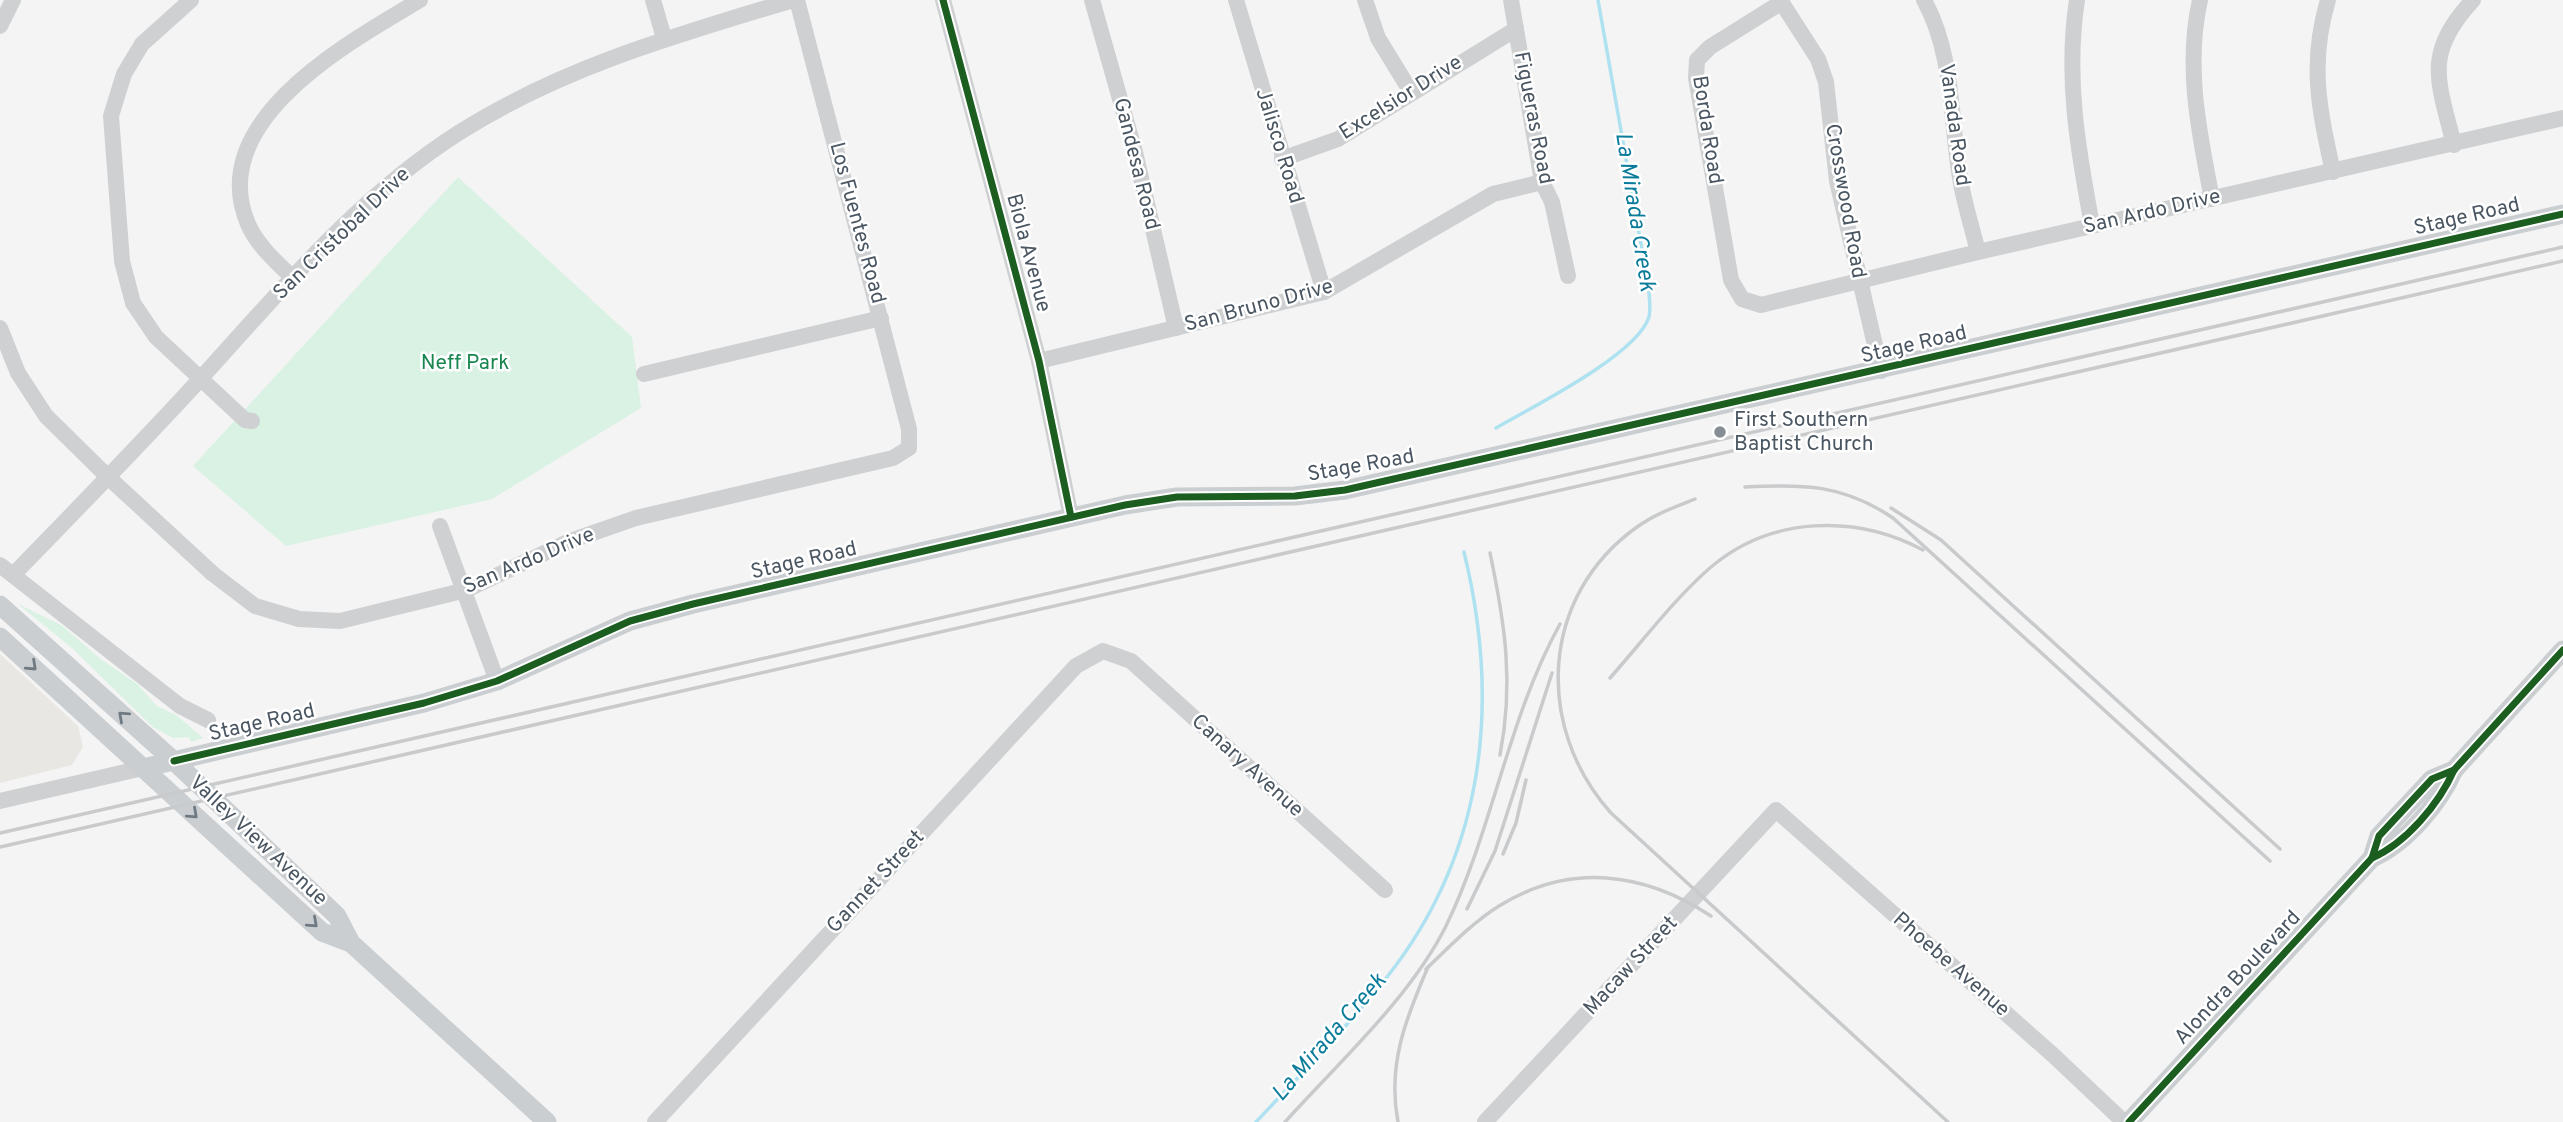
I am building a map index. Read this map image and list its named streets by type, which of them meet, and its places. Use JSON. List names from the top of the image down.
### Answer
{
  "streets": {
    "main road": ["Stage Road", "Valley View Avenue", "Alondra Boulevard"],
    "street": [
      "Excelsior Drive",
      "Figueras Road",
      "Vanada Road",
      "Borda Road",
      "Jalisco Road",
      "Gandesa Road",
      "Crosswood Road",
      "San Ardo Drive",
      "Los Fuentes Road",
      "San Cristobal Drive",
      "Biola Avenue",
      "San Bruno Drive",
      "Canary Avenue",
      "Gannet Street",
      "Phoebe Avenue",
      "Macaw Street"
    ]
  },
  "crossings": [
    ["Excelsior Drive", "Figueras Road"],
    ["Excelsior Drive", "Jalisco Road"],
    ["Figueras Road", "San Bruno Drive"],
    ["Vanada Road", "San Ardo Drive"],
    ["Borda Road", "Crosswood Road"],
    ["Borda Road", "San Ardo Drive"],
    ["Jalisco Road", "San Bruno Drive"],
    ["Gandesa Road", "San Bruno Drive"],
    ["Crosswood Road", "San Ardo Drive"],
    ["Crosswood Road", "Stage Road"],
    ["San Ardo Drive", "Los Fuentes Road"],
    ["San Ardo Drive", "San Cristobal Drive"],
    ["Stage Road", "Biola Avenue"],
    ["Stage Road", "Valley View Avenue"],
    ["Los Fuentes Road", "San Cristobal Drive"],
    ["Biola Avenue", "San Bruno Drive"],
    ["Canary Avenue", "Gannet Street"],
    ["Phoebe Avenue", "Macaw Street"],
    ["Phoebe Avenue", "Alondra Boulevard"]
  ],
  "water": ["La Mirada Creek"],
  "parks": ["Neff Park"],
  "places": ["First Southern Baptist Church"]
}
